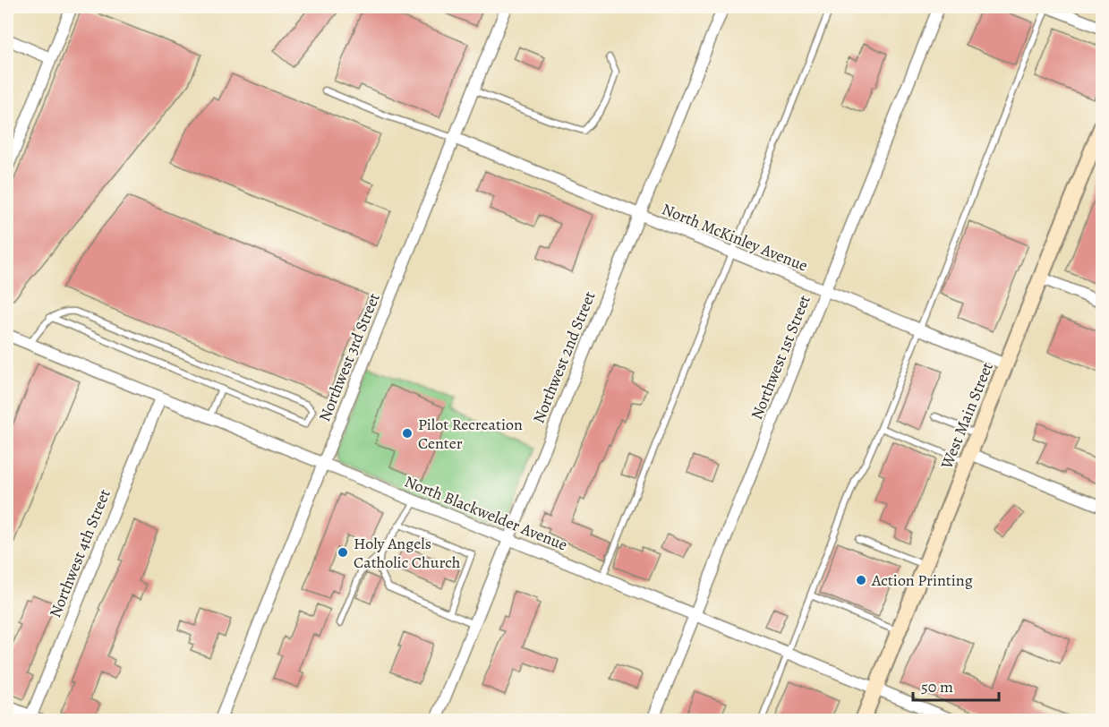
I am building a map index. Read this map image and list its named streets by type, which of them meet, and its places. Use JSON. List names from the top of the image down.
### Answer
{
  "streets": {
    "main road": ["West Main Street"],
    "street": [
      "North McKinley Avenue",
      "Northwest 3rd Street",
      "Northwest 2nd Street",
      "Northwest 1st Street",
      "North Blackwelder Avenue",
      "Northwest 4th Street"
    ]
  },
  "crossings": [
    ["North McKinley Avenue", "Northwest 3rd Street"],
    ["North McKinley Avenue", "Northwest 2nd Street"],
    ["North McKinley Avenue", "Northwest 1st Street"],
    ["North McKinley Avenue", "West Main Street"],
    ["Northwest 3rd Street", "North Blackwelder Avenue"],
    ["Northwest 2nd Street", "North Blackwelder Avenue"],
    ["Northwest 1st Street", "North Blackwelder Avenue"],
    ["West Main Street", "North Blackwelder Avenue"],
    ["North Blackwelder Avenue", "Northwest 4th Street"]
  ],
  "places": ["Pilot Recreation Center", "Holy Angels Catholic Church", "Action Printing"],
  "scale_bar": "50 m"
}
